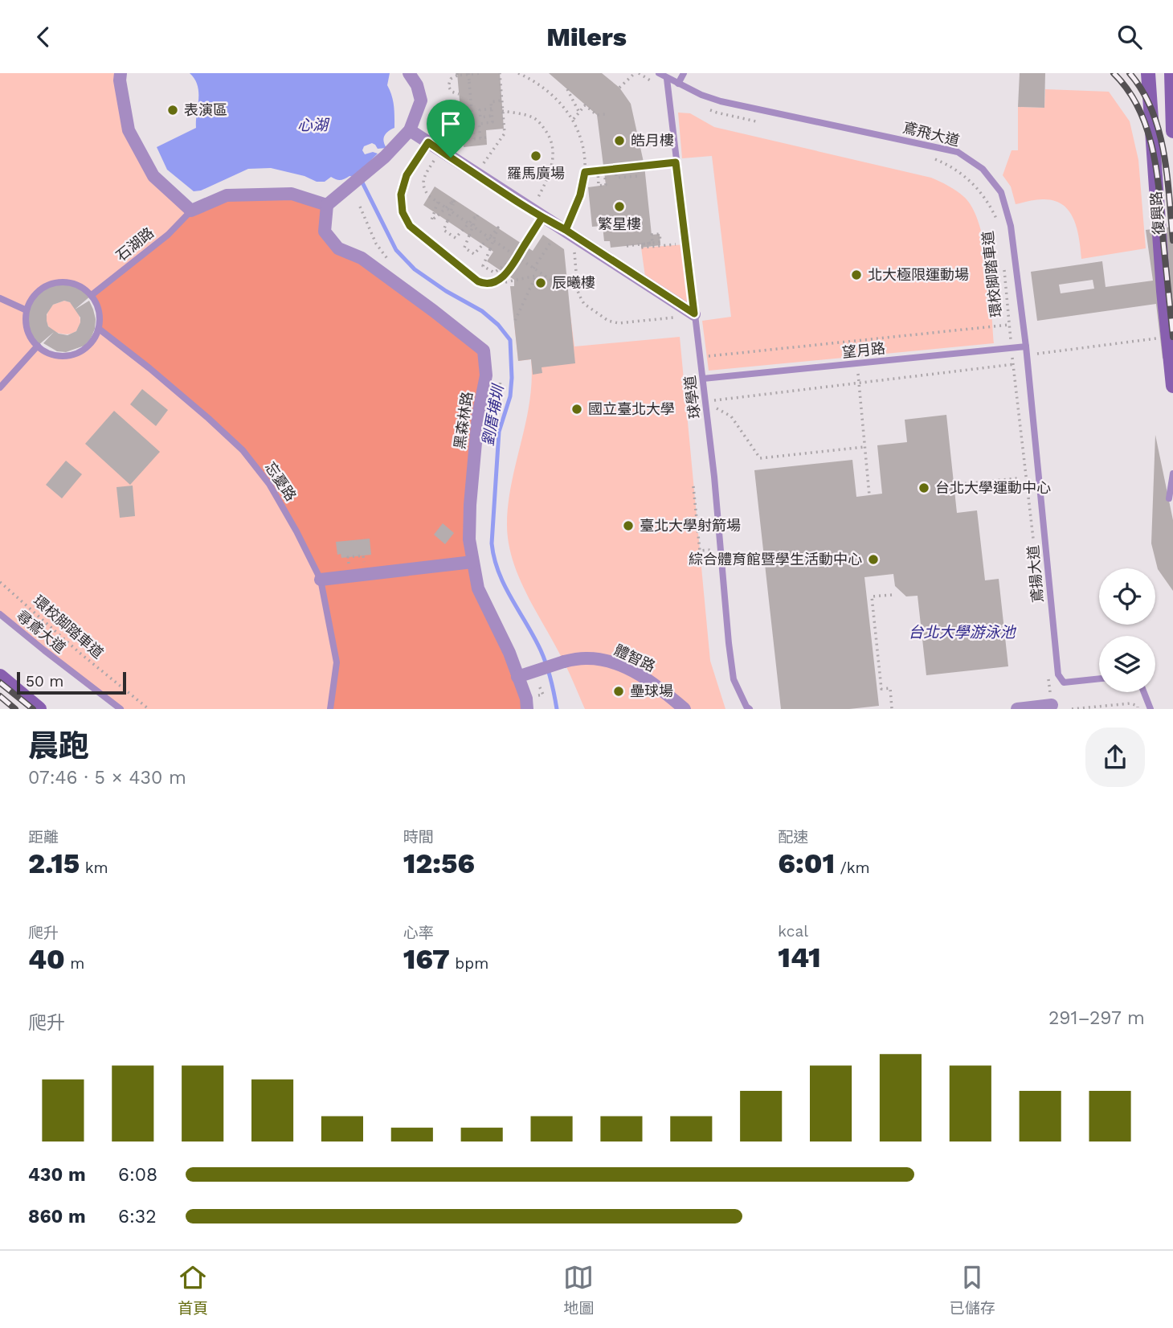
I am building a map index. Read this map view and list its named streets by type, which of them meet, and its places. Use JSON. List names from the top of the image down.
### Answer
{
  "streets": {
    "main road": ["復興路"],
    "street": ["黑森林路", "體智路"],
    "lane": [
      "鳶飛大道",
      "石湖路",
      "望月路",
      "球學道",
      "忘憂路",
      "鳶揚大道",
      "尋鳶大道"
    ],
    "path": ["環校脚踏車道"]
  },
  "crossings": [
    ["鳶飛大道", "望月路"],
    ["鳶飛大道", "球學道"],
    ["鳶飛大道", "鳶揚大道"],
    ["石湖路", "忘憂路"],
    ["環校脚踏車道", "望月路"],
    ["望月路", "球學道"],
    ["黑森林路", "體智路"]
  ],
  "water": ["心湖", "劉厝埔圳", "台北大學游泳池"],
  "places": [
    "表演區",
    "皓月樓",
    "羅馬廣場",
    "繁星樓",
    "北大極限運動場",
    "辰曦樓",
    "國立臺北大學",
    "台北大學運動中心",
    "臺北大學射箭場",
    "綜合體育館暨學生活動中心",
    "壘球場"
  ],
  "scale_bar": "50 m",
  "page": {
    "header": "Milers",
    "scale": "50 m",
    "heading": ["晨跑", "07:46 · 5 × 430 m"],
    "stats": [
      ["距離", "2.15 km"],
      ["時間", "12:56"],
      ["配速", "6:01 /km"],
      ["爬升", "40 m"],
      ["心率", "167 bpm"],
      ["kcal", "141"]
    ],
    "chart": ["爬升", "291–297 m"],
    "list": [
      {
        "name": "430 m",
        "note": "6:08"
      },
      {
        "name": "860 m",
        "note": "6:32"
      }
    ],
    "tabs": ["首頁", "地圖", "已儲存"]
  }
}
